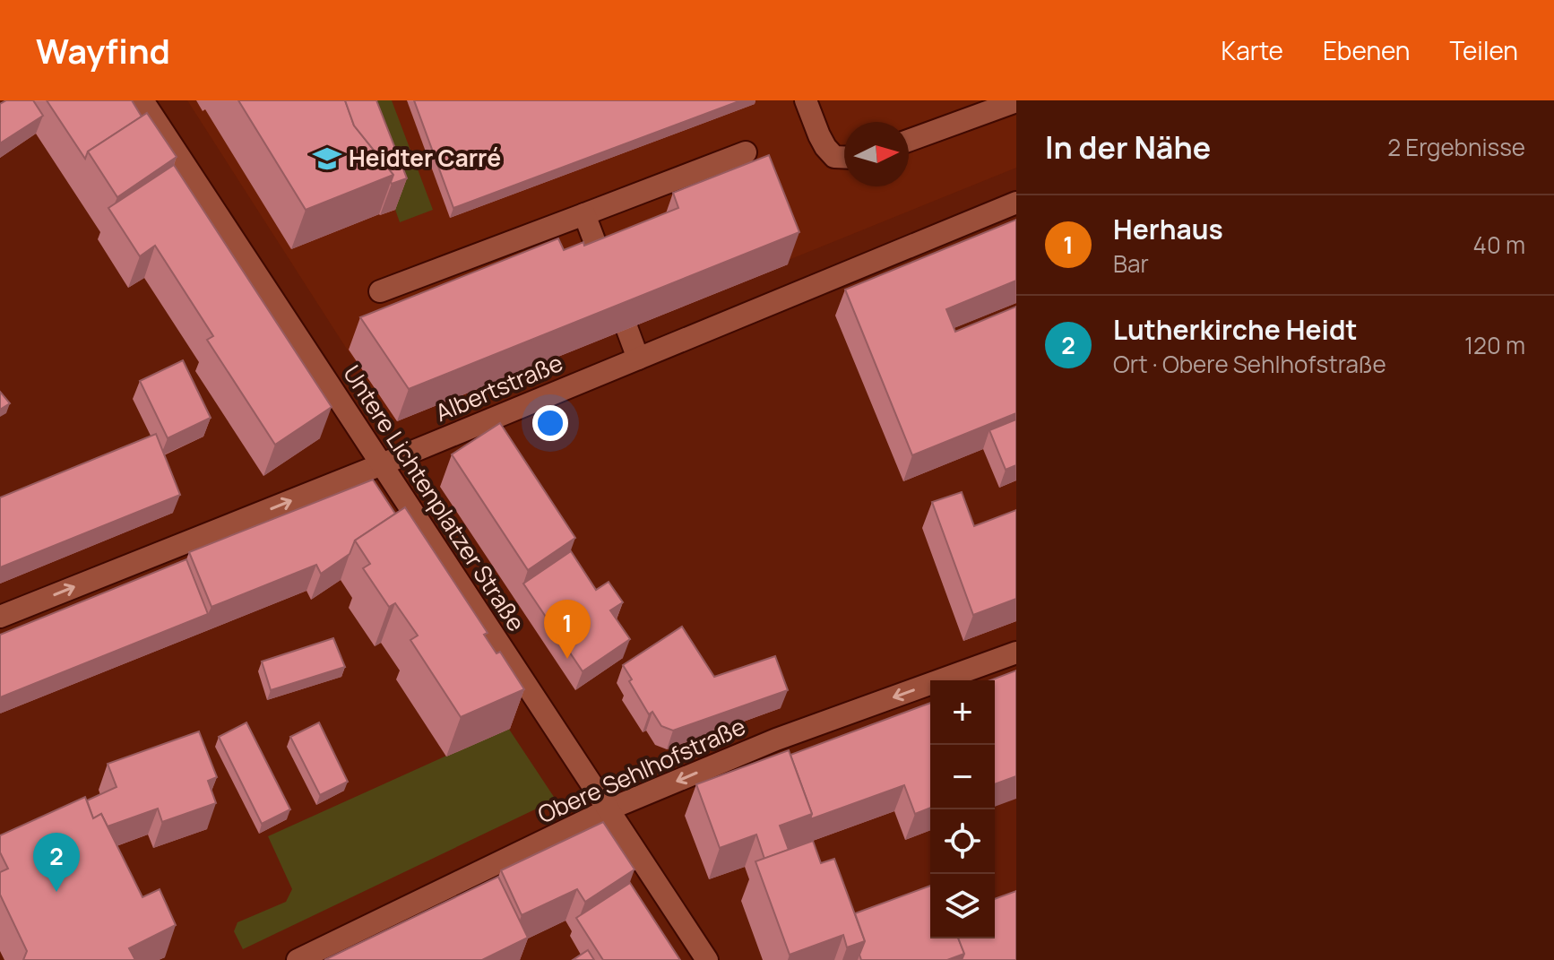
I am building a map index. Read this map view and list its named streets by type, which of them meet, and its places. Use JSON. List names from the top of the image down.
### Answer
{
  "streets": {
    "street": ["Albertstraße", "Untere Lichtenplatzer Straße", "Obere Sehlhofstraße"]
  },
  "crossings": [
    ["Albertstraße", "Untere Lichtenplatzer Straße"],
    ["Untere Lichtenplatzer Straße", "Obere Sehlhofstraße"]
  ],
  "one_way": ["Albertstraße", "Obere Sehlhofstraße"],
  "places": {
    "school or university": ["Heidter Carré"]
  },
  "north": "right",
  "page": {
    "header": "Wayfind",
    "nav": ["Karte", "Ebenen", "Teilen"],
    "heading": ["In der Nähe", "2 Ergebnisse"],
    "list": [
      {
        "mark": "1",
        "name": "Herhaus",
        "note": "Bar",
        "value": "40 m"
      },
      {
        "mark": "2",
        "name": "Lutherkirche Heidt",
        "note": "Ort · Obere Sehlhofstraße",
        "value": "120 m"
      }
    ],
    "pins": ["1", "2"],
    "map_buttons": ["+", "−"]
  }
}
